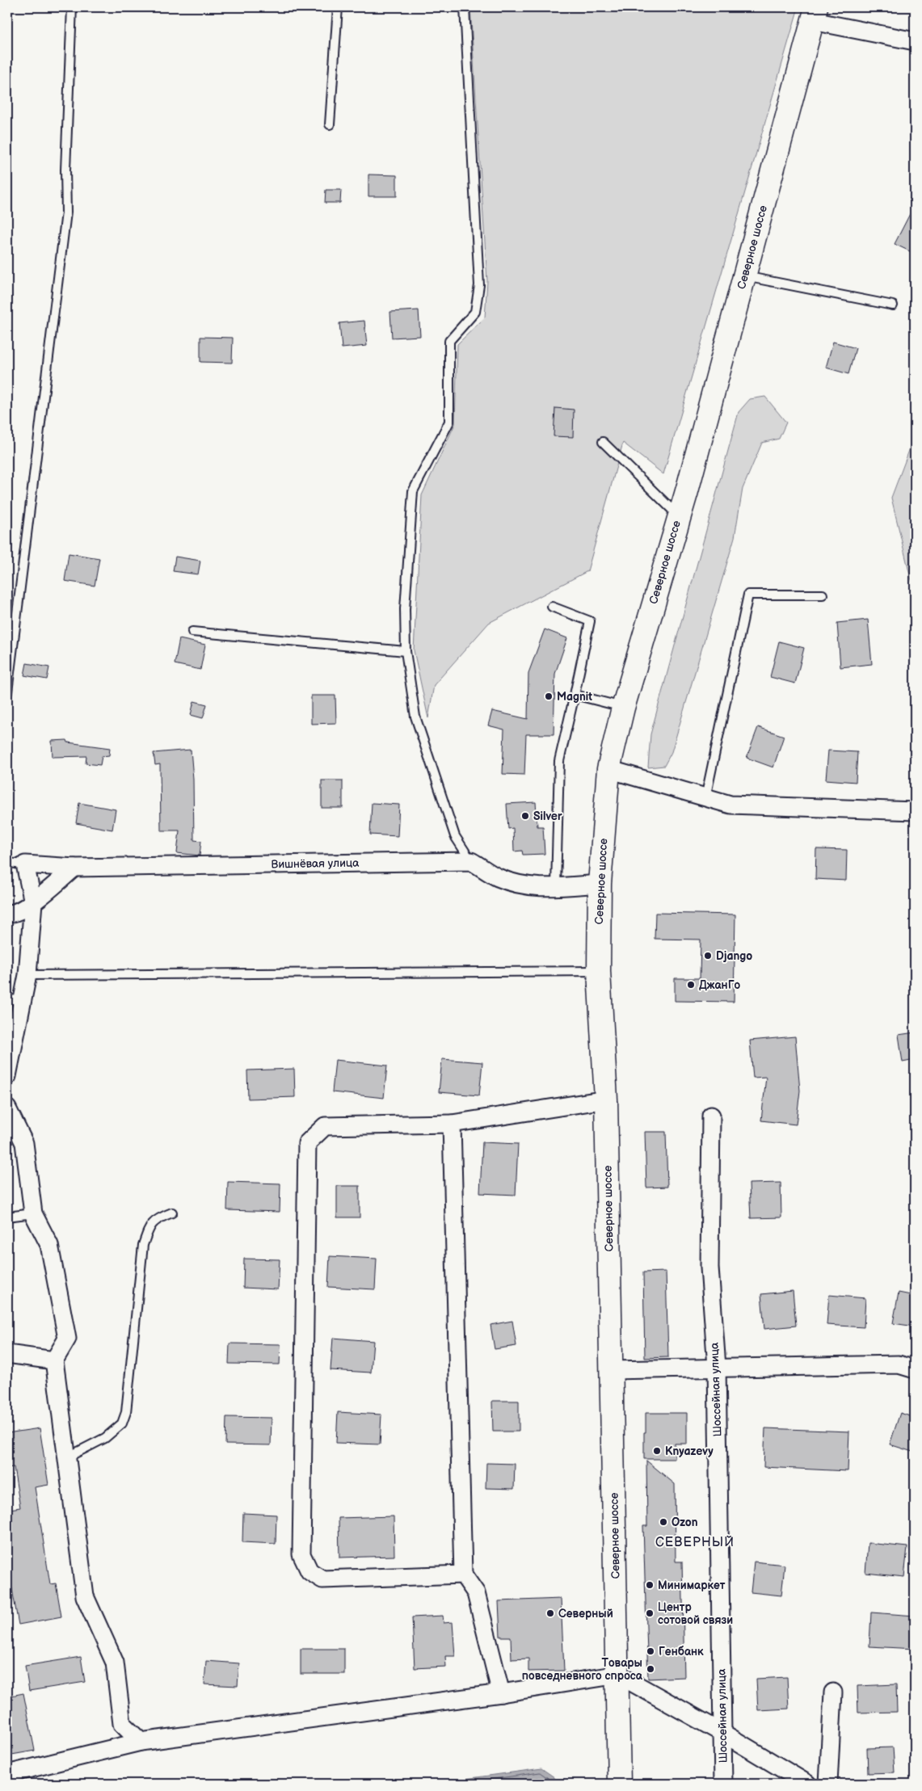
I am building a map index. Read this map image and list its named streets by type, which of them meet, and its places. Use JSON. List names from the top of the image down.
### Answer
{
  "streets": {
    "main road": ["Северное шоссе"],
    "street": ["Вишнёвая улица", "Шоссейная улица"]
  },
  "districts": ["СЕВЕРНЫЙ"],
  "places": [
    "Magnit",
    "Silver",
    "Django",
    "ДжанГо",
    "Knyazevy",
    "Ozon",
    "Минимаркет",
    "Северный",
    "Центр сотовой связи",
    "Генбанк",
    "Товары повседневного спроса"
  ]
}
